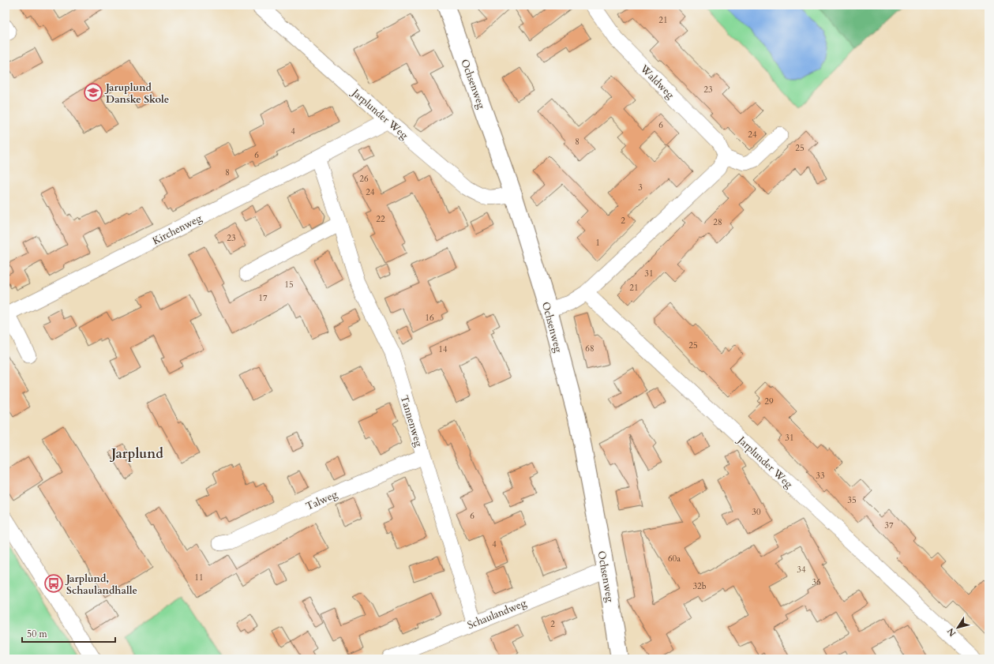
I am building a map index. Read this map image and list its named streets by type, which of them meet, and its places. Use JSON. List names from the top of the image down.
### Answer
{
  "streets": {
    "main road": ["Ochsenweg"],
    "street": [
      "Waldweg",
      "Jarplunder Weg",
      "Kirchenweg",
      "Tannenweg",
      "Talweg",
      "Schaulandweg"
    ]
  },
  "crossings": [
    ["Ochsenweg", "Jarplunder Weg"],
    ["Ochsenweg", "Schaulandweg"],
    ["Jarplunder Weg", "Kirchenweg"],
    ["Kirchenweg", "Tannenweg"],
    ["Tannenweg", "Talweg"],
    ["Tannenweg", "Schaulandweg"]
  ],
  "districts": ["Jarplund"],
  "places": {
    "school or university": ["Jaruplund Danske Skole"],
    "bus stop": ["Jarplund, Schaulandhalle"]
  },
  "house_numbers": [
    "21",
    "23",
    "6",
    "4",
    "24",
    "8",
    "25",
    "6",
    "8",
    "26",
    "3",
    "24",
    "22",
    "2",
    "28",
    "23",
    "1",
    "31",
    "15",
    "21",
    "17",
    "16",
    "25",
    "68",
    "14",
    "29",
    "31",
    "33",
    "35",
    "30",
    "6",
    "37",
    "4",
    "60a",
    "34",
    "11",
    "36",
    "32b",
    "2"
  ],
  "scale_bar": "50 m",
  "north": "bottom left"
}
